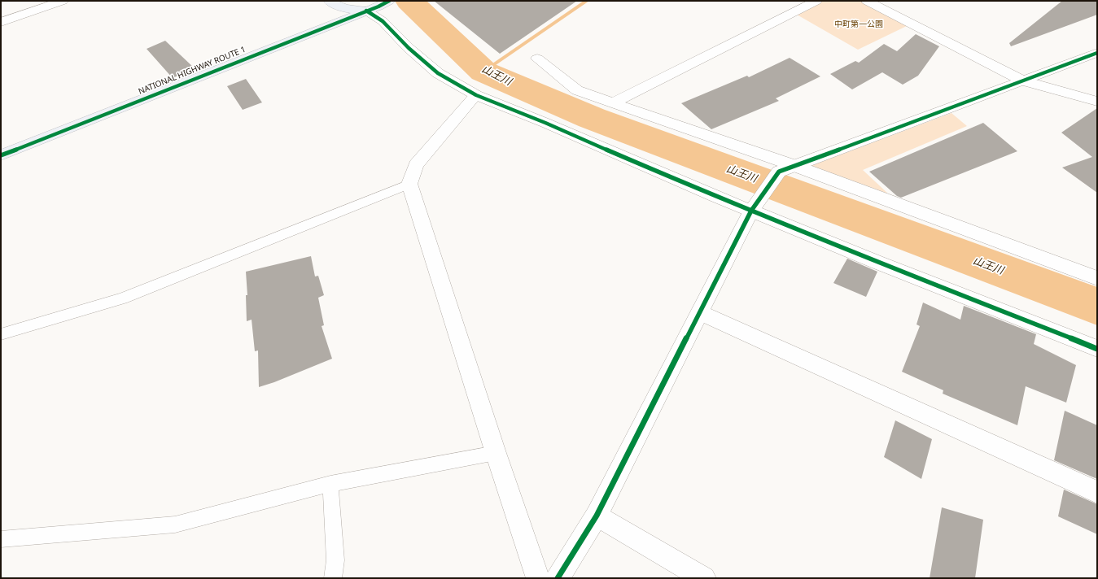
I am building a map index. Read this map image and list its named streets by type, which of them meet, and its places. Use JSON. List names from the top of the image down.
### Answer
{
  "streets": {
    "highway": ["NATIONAL HIGHWAY ROUTE 1"]
  },
  "water": ["山王川"],
  "parks": ["中町第一公園"]
}
